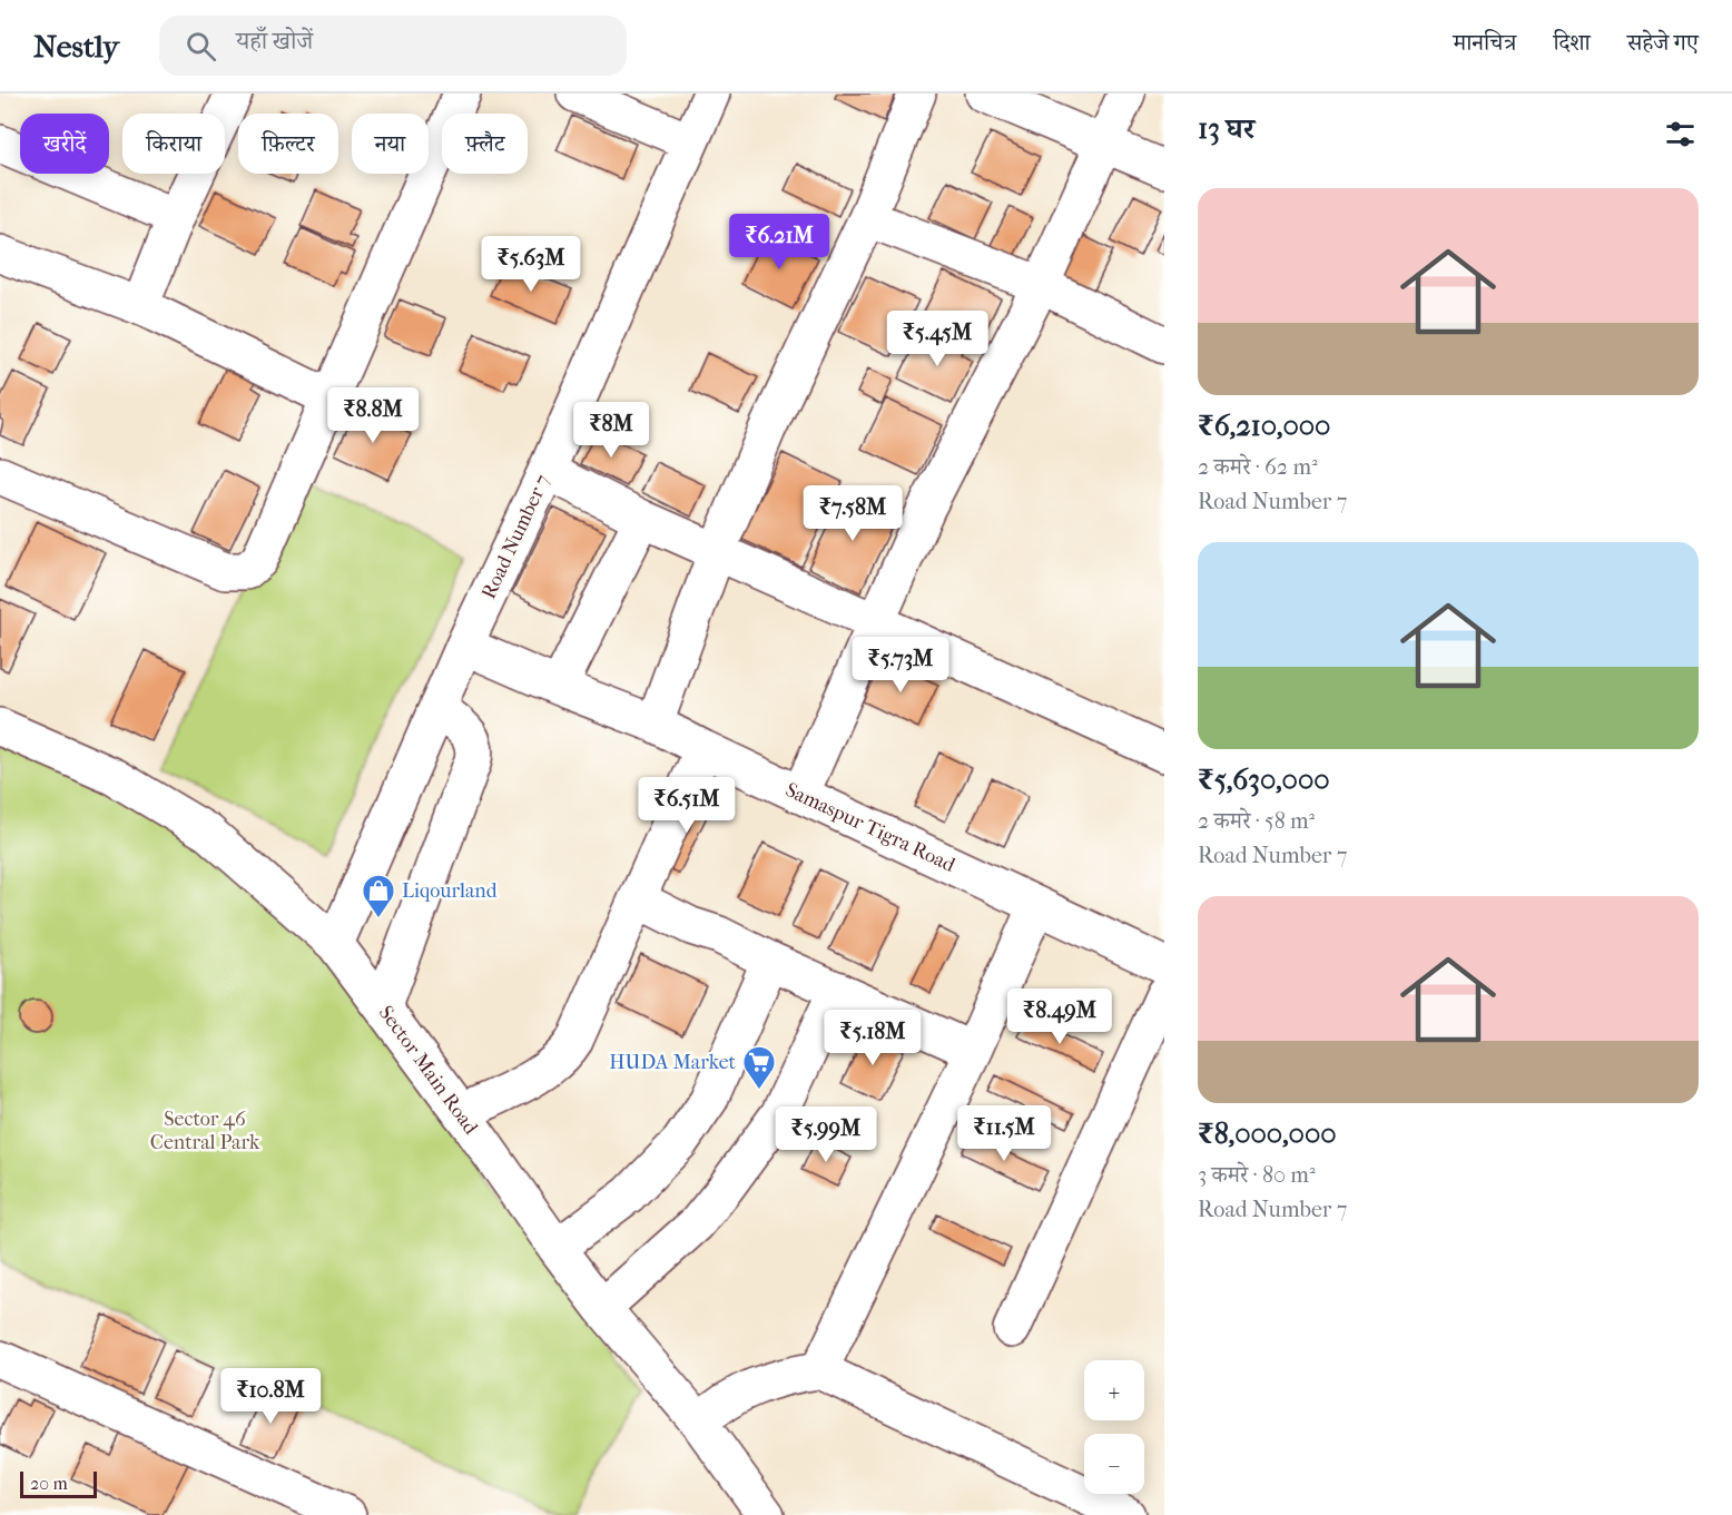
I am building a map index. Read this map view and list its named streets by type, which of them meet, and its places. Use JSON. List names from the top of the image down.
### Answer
{
  "streets": {
    "street": ["Road Number 7", "Samaspur Tigra Road", "Sector Main Road"]
  },
  "crossings": [
    ["Road Number 7", "Samaspur Tigra Road"],
    ["Road Number 7", "Sector Main Road"]
  ],
  "parks": ["Sector 46 Central Park"],
  "places": {
    "shop": ["Liqourland"],
    "supermarket": ["HUDA Market"]
  },
  "scale_bar": "20 m",
  "page": {
    "header": "Nestly",
    "search": "यहाँ खोजें",
    "nav": ["मानचित्र", "दिशा", "सहेजे गए"],
    "heading": "13 घर",
    "chip": [
      "खरीदें",
      "किराया",
      "फ़िल्टर",
      "नया",
      "फ़्लैट"
    ],
    "list": [
      {
        "name": "₹6,210,000",
        "note": "2 कमरे · 62 m² · Road Number 7"
      },
      {
        "name": "₹5,630,000",
        "note": "2 कमरे · 58 m² · Road Number 7"
      },
      {
        "name": "₹8,000,000",
        "note": "3 कमरे · 80 m² · Road Number 7"
      }
    ],
    "price": [
      "₹6.21M",
      "₹5.63M",
      "₹5.45M",
      "₹8.8M",
      "₹8M",
      "₹7.58M",
      "₹5.73M",
      "₹6.51M",
      "₹8.49M",
      "₹5.18M",
      "₹11.5M",
      "₹5.99M",
      "₹10.8M"
    ],
    "map_buttons": ["+", "−"],
    "scale": "20 m"
  }
}
